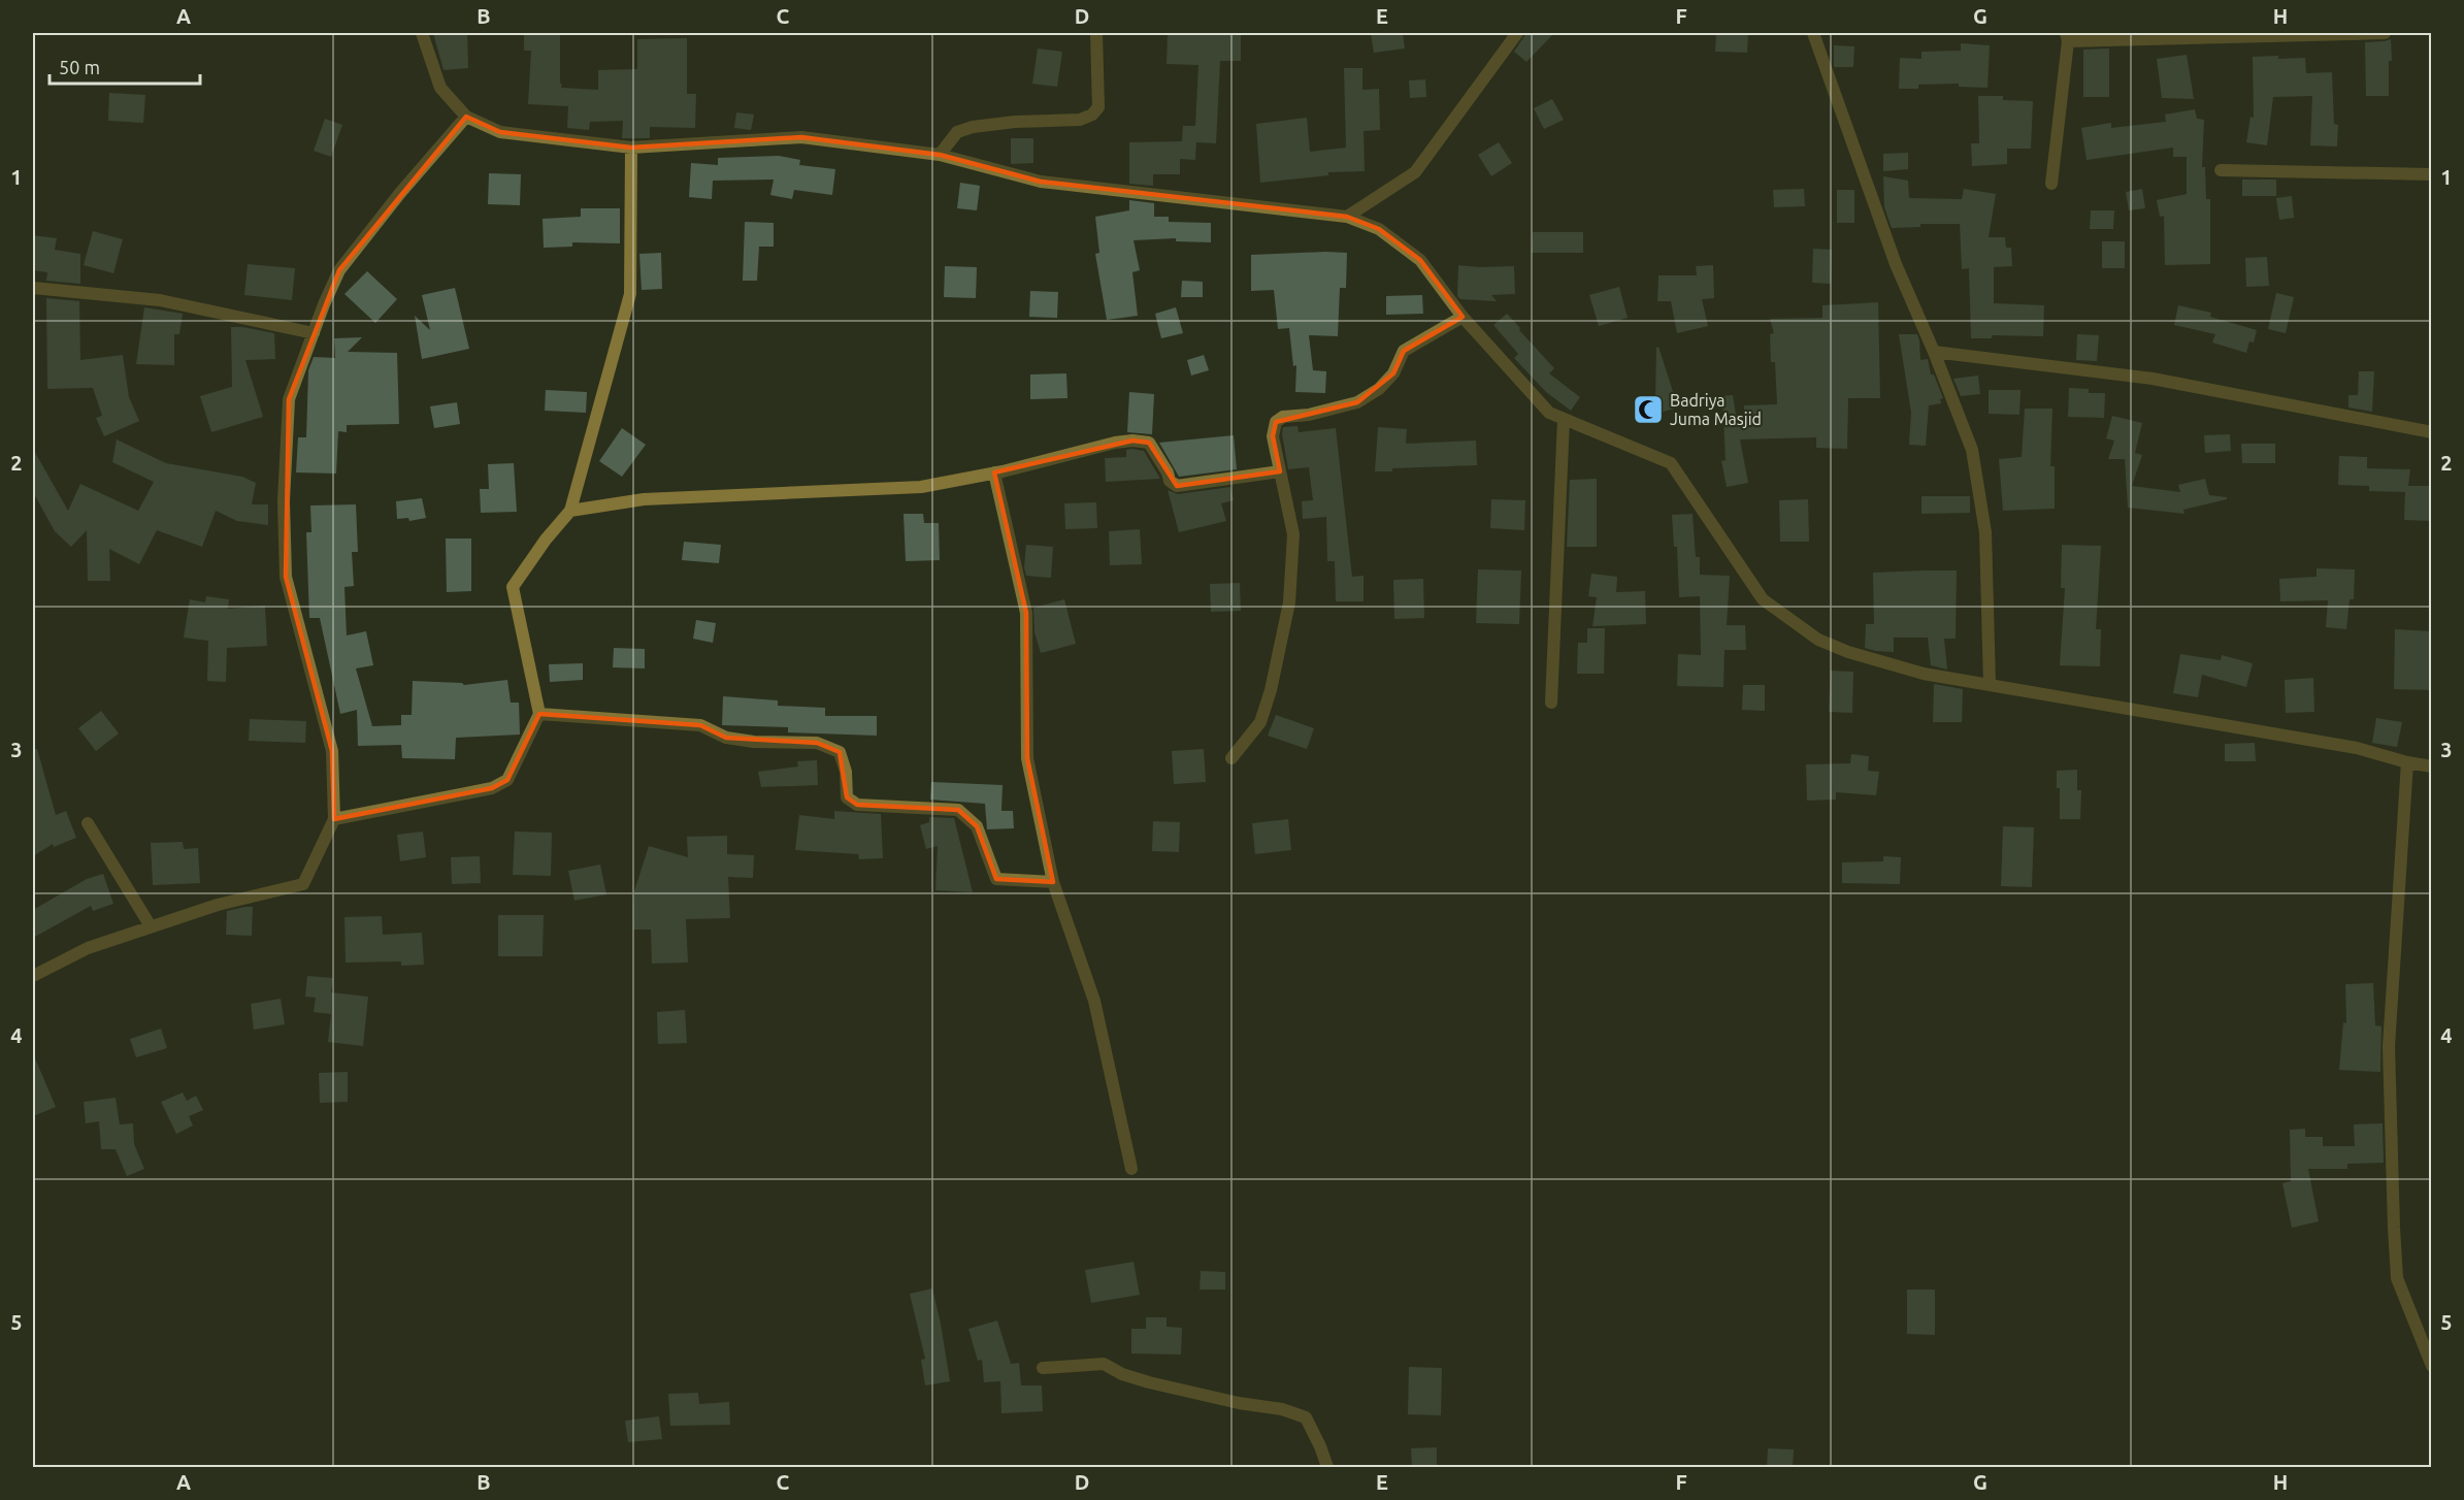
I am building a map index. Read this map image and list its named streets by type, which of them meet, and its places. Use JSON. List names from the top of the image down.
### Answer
{
  "places": {
    "mosque": ["Badriya Juma Masjid"]
  },
  "scale_bar": "50 m",
  "grid": {
    "columns": [
      "A",
      "B",
      "C",
      "D",
      "E",
      "F",
      "G",
      "H"
    ],
    "rows": [
      "1",
      "2",
      "3",
      "4",
      "5"
    ]
  }
}
